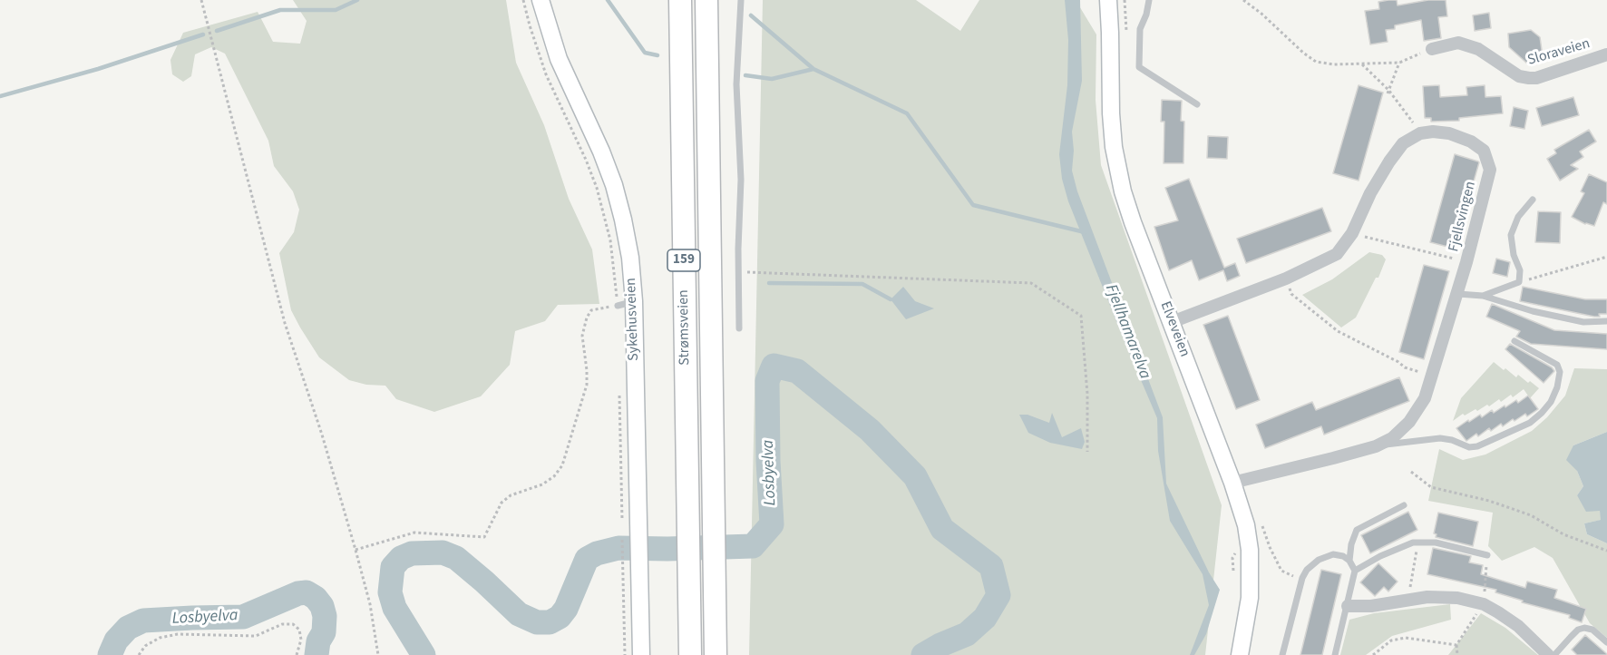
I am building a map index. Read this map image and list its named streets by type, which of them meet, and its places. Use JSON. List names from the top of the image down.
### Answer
{
  "streets": {
    "highway": ["159", "Strømsveien"],
    "main road": ["Sykehusveien", "Elveveien"],
    "street": ["Sloraveien", "Fjellsvingen"]
  },
  "crossings": [
    ["Fjellsvingen", "Elveveien"]
  ],
  "water": ["Fjellhamarelva", "Losbyelva"]
}
